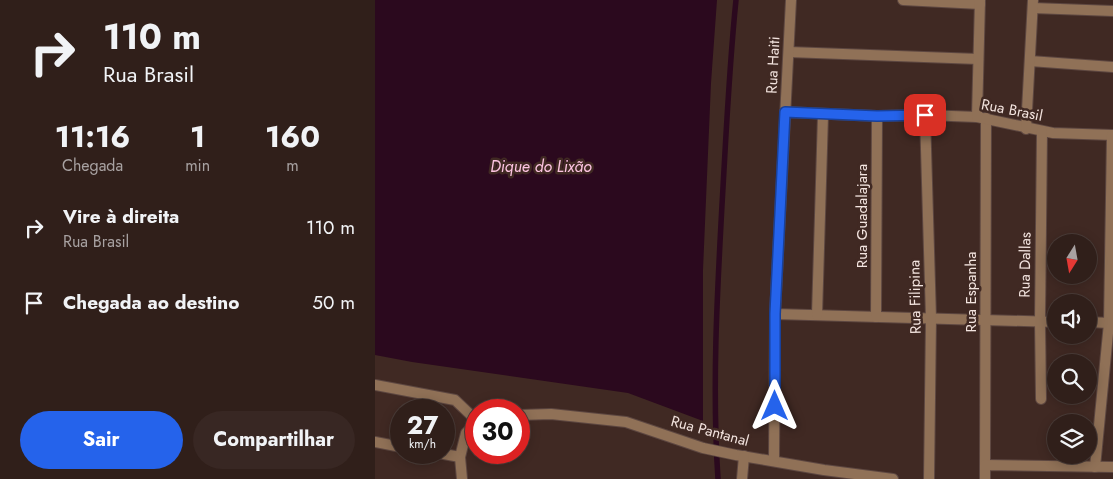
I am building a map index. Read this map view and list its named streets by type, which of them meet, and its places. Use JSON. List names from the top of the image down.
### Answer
{
  "streets": {
    "street": [
      "Rua Haiti",
      "Rua Brasil",
      "Rua Guadalajara",
      "Rua Dallas",
      "Rua Espanha",
      "Rua Filipina",
      "Rua Pantanal"
    ]
  },
  "crossings": [
    ["Rua Haiti", "Rua Brasil"],
    ["Rua Haiti", "Rua Pantanal"],
    ["Rua Brasil", "Rua Guadalajara"],
    ["Rua Brasil", "Rua Dallas"],
    ["Rua Brasil", "Rua Espanha"],
    ["Rua Brasil", "Rua Filipina"]
  ],
  "water": ["Dique do Lixão"],
  "north": "bottom",
  "page": {
    "turn": ["110 m", "Rua Brasil"],
    "eta": [
      "11:16",
      "Chegada",
      "1",
      "min",
      "160",
      "m"
    ],
    "list": [
      {
        "name": "Vire à direita",
        "note": "Rua Brasil",
        "value": "110 m"
      },
      {
        "name": "Chegada ao destino",
        "value": "50 m"
      }
    ],
    "speed": "27 km/h",
    "limit": "30",
    "buttons": ["Sair", "Compartilhar"]
  }
}
